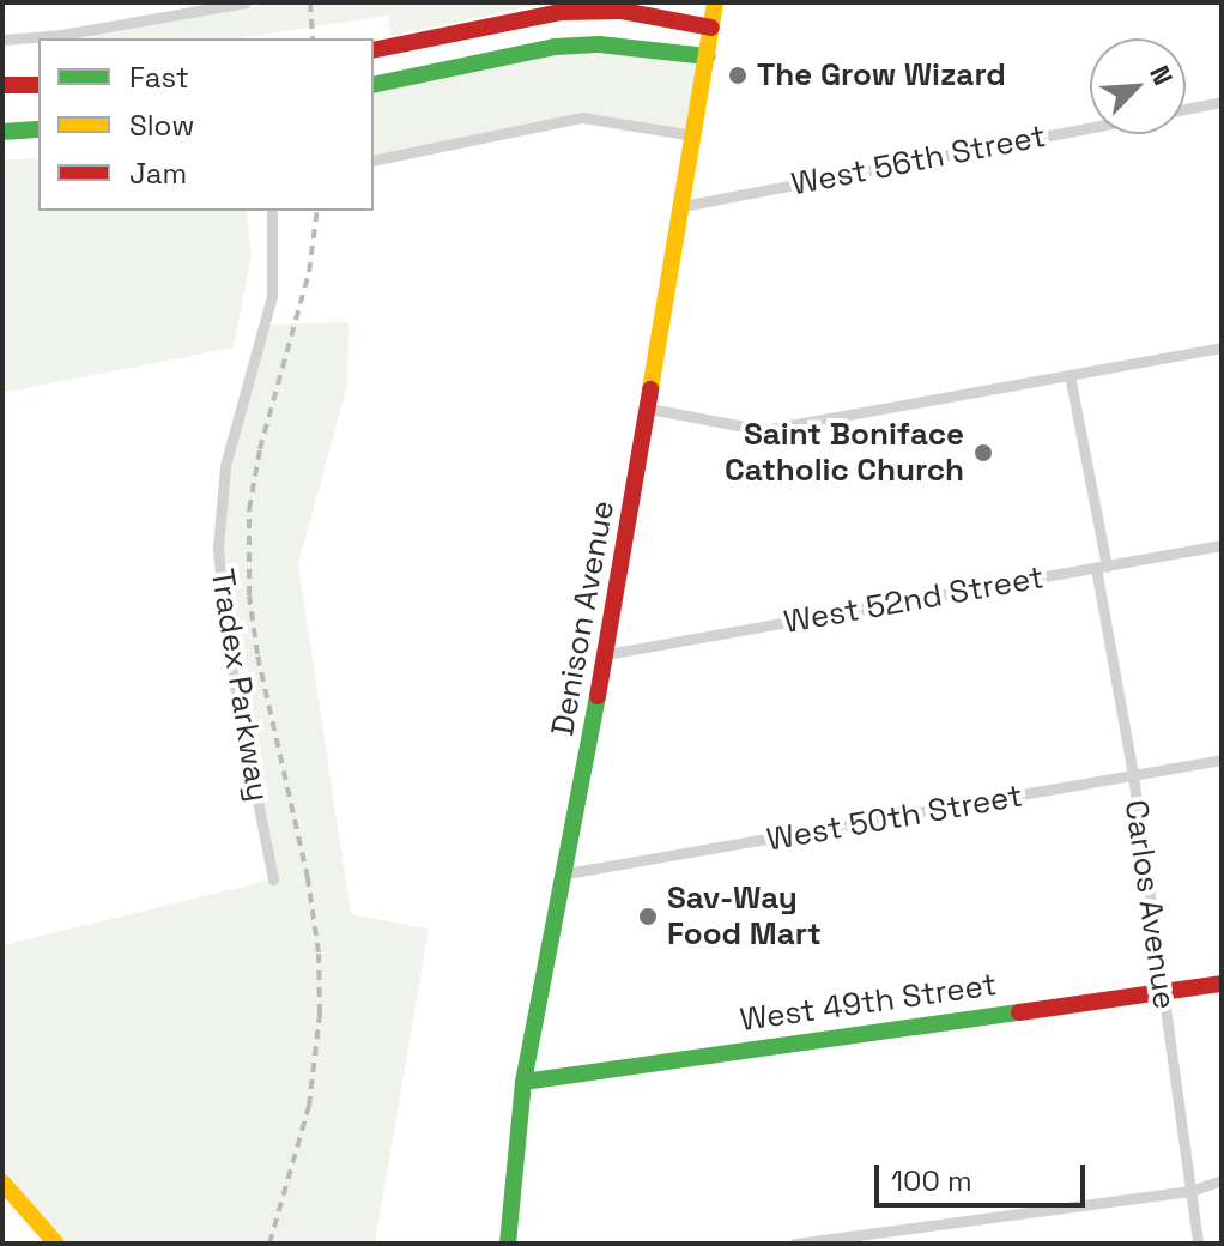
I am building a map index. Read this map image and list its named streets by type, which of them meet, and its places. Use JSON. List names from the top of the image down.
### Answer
{
  "streets": {
    "main road": ["Denison Avenue", "West 49th Street"],
    "street": [
      "West 56th Street",
      "West 52nd Street",
      "Tradex Parkway",
      "West 50th Street",
      "Carlos Avenue"
    ]
  },
  "crossings": [
    ["West 56th Street", "Denison Avenue"],
    ["West 52nd Street", "Denison Avenue"],
    ["West 52nd Street", "Carlos Avenue"],
    ["Denison Avenue", "West 50th Street"],
    ["Denison Avenue", "West 49th Street"],
    ["West 50th Street", "Carlos Avenue"],
    ["Carlos Avenue", "West 49th Street"]
  ],
  "places": ["The Grow Wizard", "Saint Boniface Catholic Church", "Sav-Way Food Mart"],
  "legend": ["Fast", "Slow", "Jam"],
  "scale_bar": "100 m",
  "north": "top right"
}
